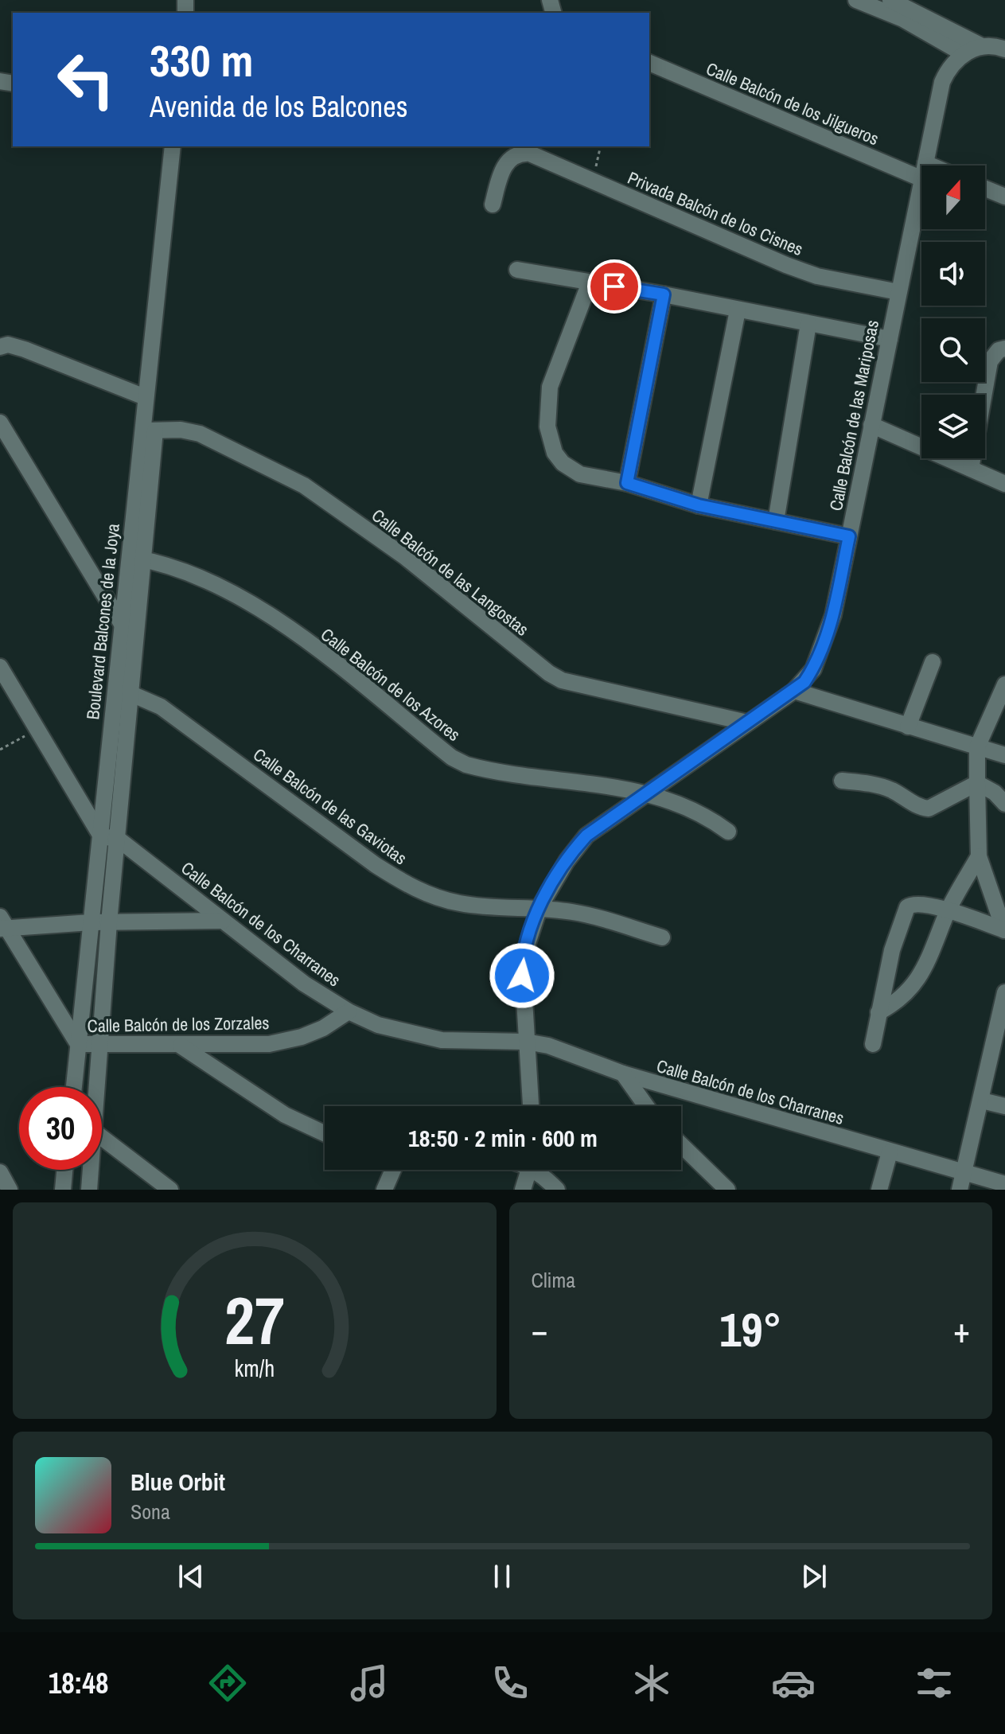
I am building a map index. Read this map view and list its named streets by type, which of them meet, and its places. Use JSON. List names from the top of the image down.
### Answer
{
  "streets": {
    "street": [
      "Calle Balcón de los Jilgueros",
      "Privada Balcón de los Cisnes",
      "Calle Balcón de las Mariposas",
      "Calle Balcón de las Langostas",
      "Boulevard Balcones de la Joya",
      "Calle Balcón de los Azores",
      "Calle Balcón de las Gaviotas",
      "Calle Balcón de los Charranes",
      "Calle Balcón de los Zorzales"
    ]
  },
  "crossings": [
    ["Privada Balcón de los Cisnes", "Calle Balcón de las Mariposas"],
    ["Calle Balcón de las Mariposas", "Calle Balcón de las Langostas"],
    ["Calle Balcón de las Mariposas", "Calle Balcón de los Azores"],
    ["Calle Balcón de las Mariposas", "Calle Balcón de las Gaviotas"],
    ["Calle Balcón de las Mariposas", "Calle Balcón de los Charranes"],
    ["Calle Balcón de las Langostas", "Boulevard Balcones de la Joya"],
    ["Boulevard Balcones de la Joya", "Calle Balcón de los Azores"],
    ["Boulevard Balcones de la Joya", "Calle Balcón de las Gaviotas"],
    ["Boulevard Balcones de la Joya", "Calle Balcón de los Charranes"],
    ["Boulevard Balcones de la Joya", "Calle Balcón de los Zorzales"],
    ["Calle Balcón de los Charranes", "Calle Balcón de los Zorzales"]
  ],
  "north": "top",
  "page": {
    "turn": ["330 m", "Avenida de los Balcones"],
    "limit": "30",
    "trip": "18:50 · 2 min · 600 m",
    "tile": "Clima",
    "heat": ["−", "19°", "+"],
    "song": ["Blue Orbit", "Sona"],
    "tabs": "18:48",
    "gauge": ["27", "km/h"]
  }
}
